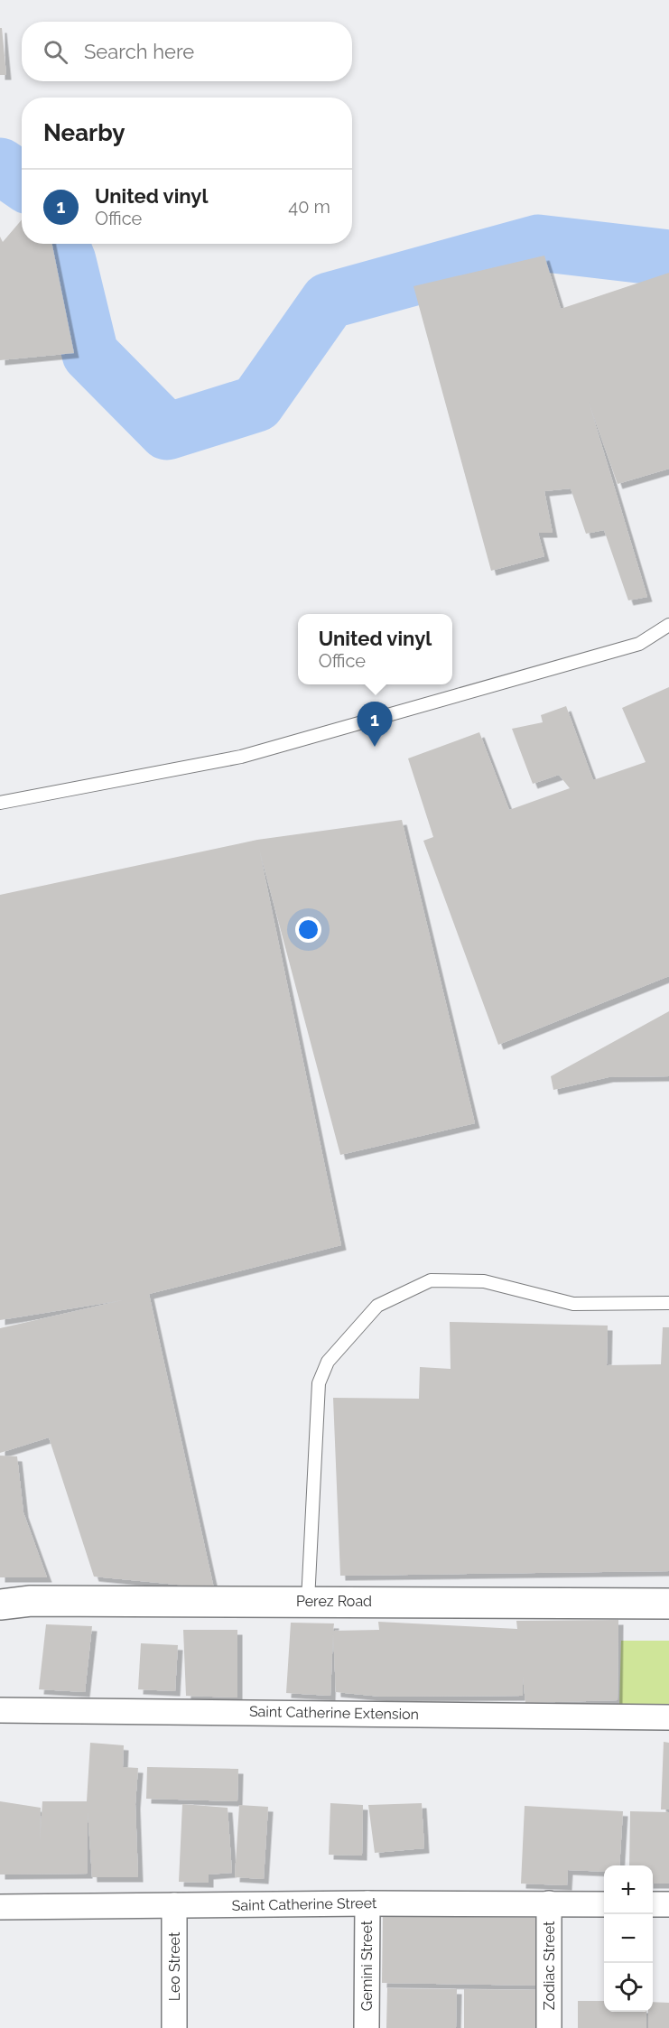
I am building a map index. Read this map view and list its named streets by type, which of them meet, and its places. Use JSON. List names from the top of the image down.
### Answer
{
  "streets": {
    "street": [
      "Perez Road",
      "Saint Catherine Extension",
      "Saint Catherine Street",
      "Gemini Street",
      "Zodiac Street",
      "Leo Street"
    ]
  },
  "crossings": [
    ["Saint Catherine Street", "Gemini Street"],
    ["Saint Catherine Street", "Zodiac Street"],
    ["Saint Catherine Street", "Leo Street"]
  ],
  "page": {
    "search": "Search here",
    "heading": "Nearby",
    "list": [
      {
        "mark": "1",
        "name": "United vinyl",
        "note": "Office",
        "value": "40 m"
      }
    ],
    "popup": ["United vinyl", "Office"],
    "pins": "1",
    "map_buttons": ["+", "−"]
  }
}
